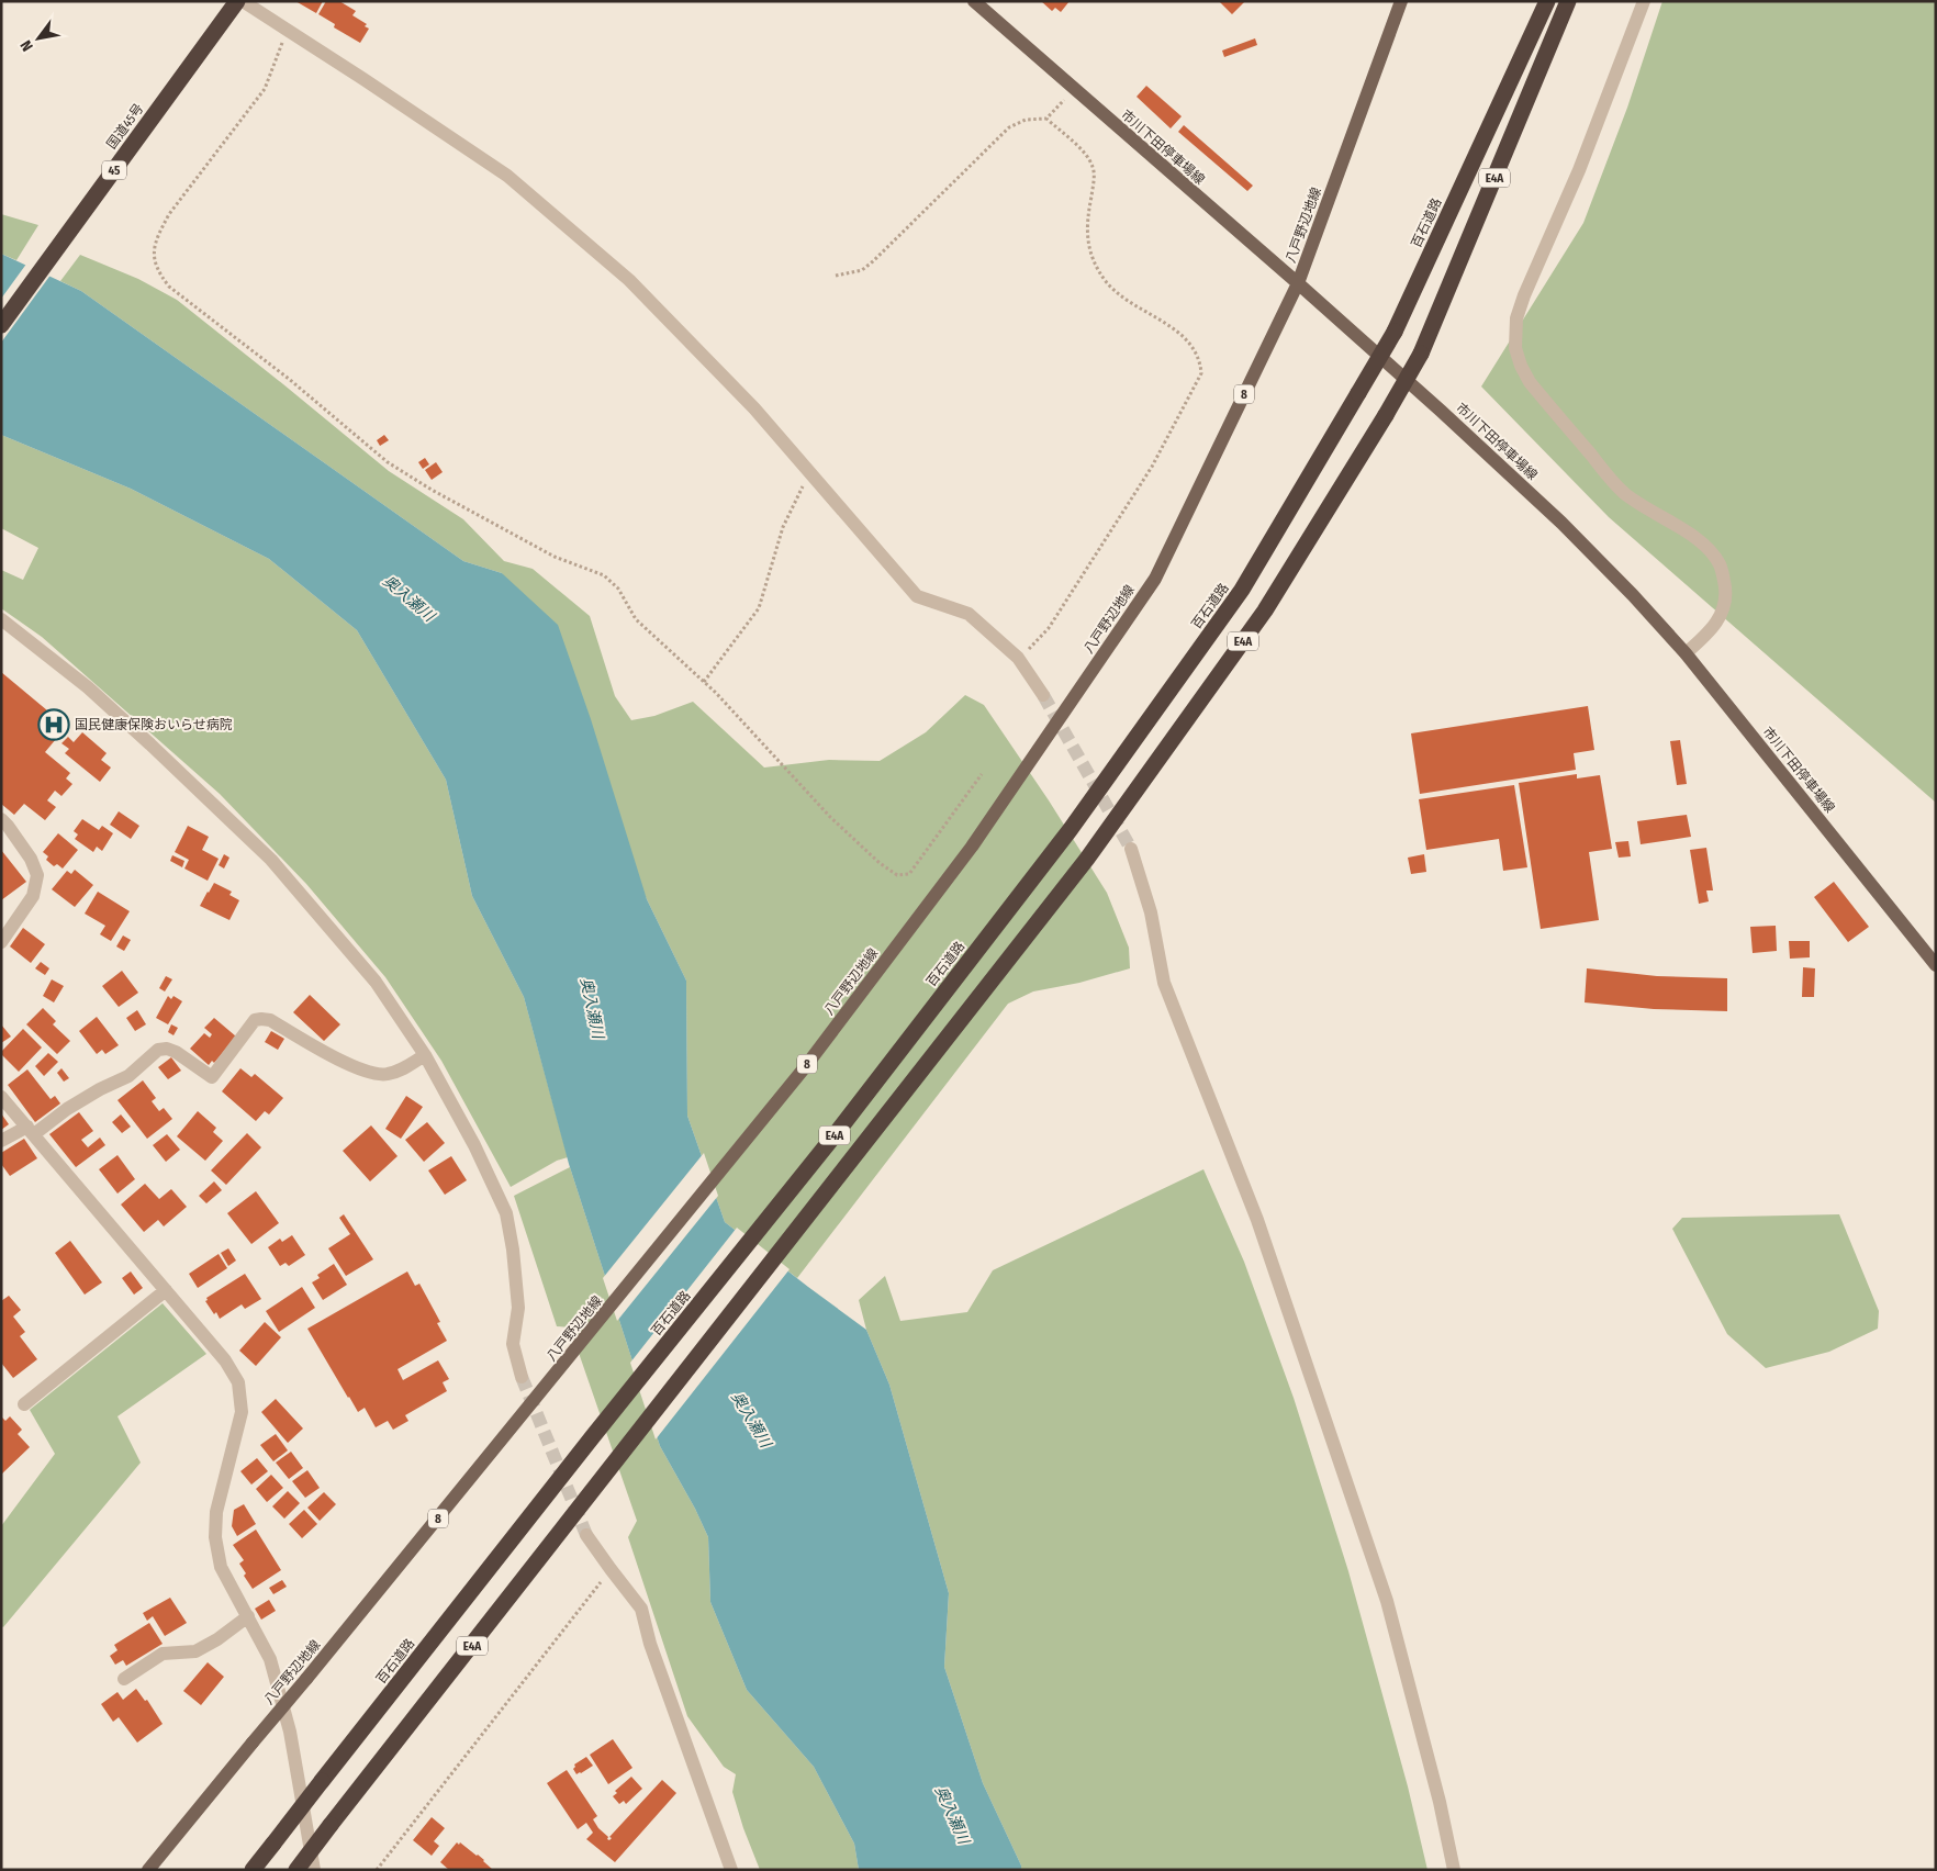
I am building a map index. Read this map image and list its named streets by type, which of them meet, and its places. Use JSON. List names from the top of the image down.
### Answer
{
  "streets": {
    "highway": [
      "国道45号",
      "45",
      "E4A",
      "百石道路"
    ],
    "main road": ["市川下田停車場線", "八戸野辺地線", "8"]
  },
  "crossings": [
    ["市川下田停車場線", "八戸野辺地線"]
  ],
  "water": ["奥入瀬川"],
  "places": {
    "hospital": ["国民健康保険おいらせ病院"]
  },
  "north": "bottom left"
}
